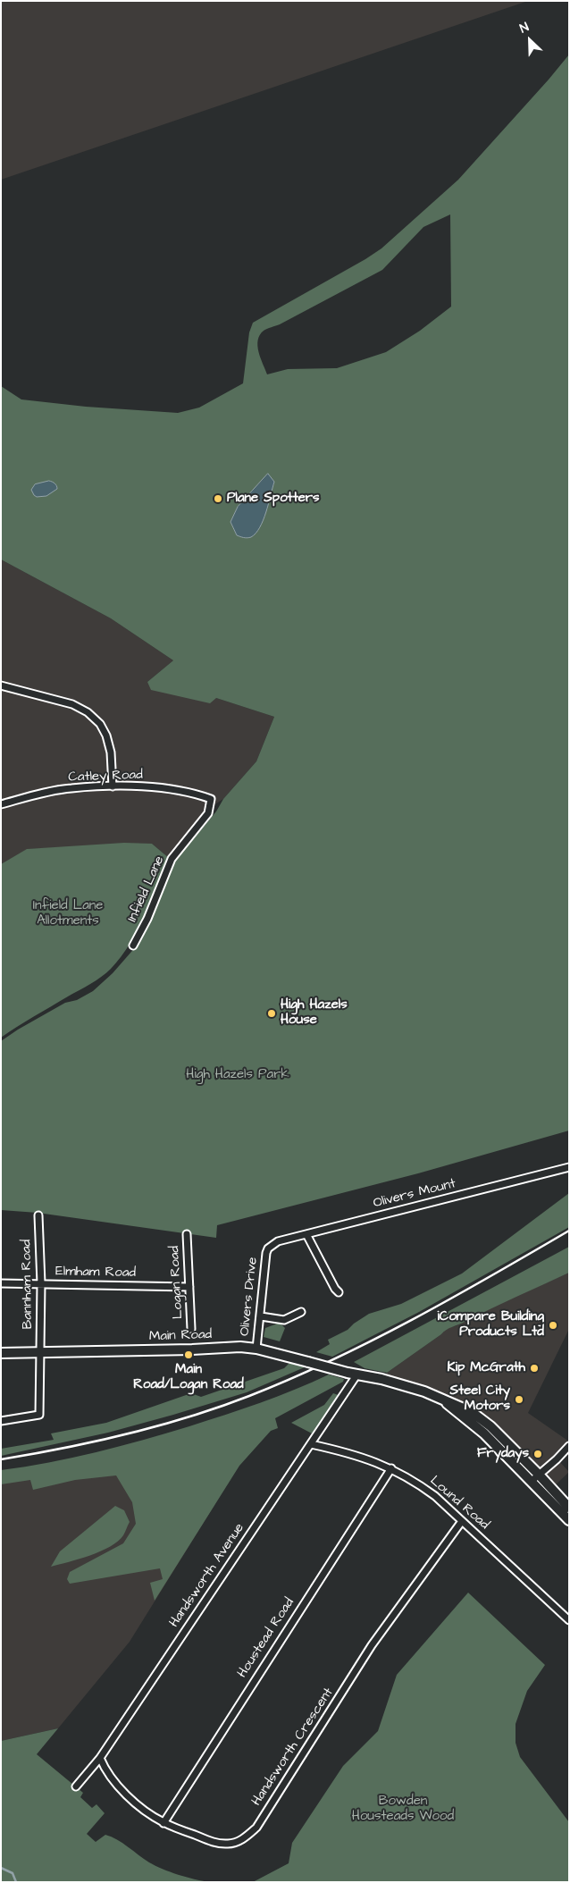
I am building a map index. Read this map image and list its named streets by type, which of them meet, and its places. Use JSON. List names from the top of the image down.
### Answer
{
  "streets": {
    "main road": ["Main Road"],
    "street": [
      "Catley Road",
      "Infield Lane",
      "Olivers Mount",
      "Elmham Road",
      "Logan Road",
      "Bannham Road",
      "Olivers Drive",
      "Lound Road",
      "Handsworth Avenue",
      "Houstead Road",
      "Handsworth Crescent"
    ]
  },
  "crossings": [
    ["Catley Road", "Infield Lane"],
    ["Olivers Mount", "Olivers Drive"],
    ["Elmham Road", "Logan Road"],
    ["Elmham Road", "Bannham Road"],
    ["Bannham Road", "Main Road"],
    ["Olivers Drive", "Main Road"],
    ["Main Road", "Handsworth Avenue"],
    ["Lound Road", "Handsworth Avenue"],
    ["Lound Road", "Houstead Road"],
    ["Lound Road", "Handsworth Crescent"],
    ["Handsworth Avenue", "Handsworth Crescent"],
    ["Houstead Road", "Handsworth Crescent"]
  ],
  "parks": ["Infield Lane Allotments", "High Hazels Park", "Bowden Housteads Wood"],
  "places": [
    "Plane Spotters",
    "High Hazels House",
    "iCompare Building Products Ltd",
    "Main Road/Logan Road",
    "Kip McGrath",
    "Steel City Motors",
    "Frydays"
  ],
  "north": "top left"
}
